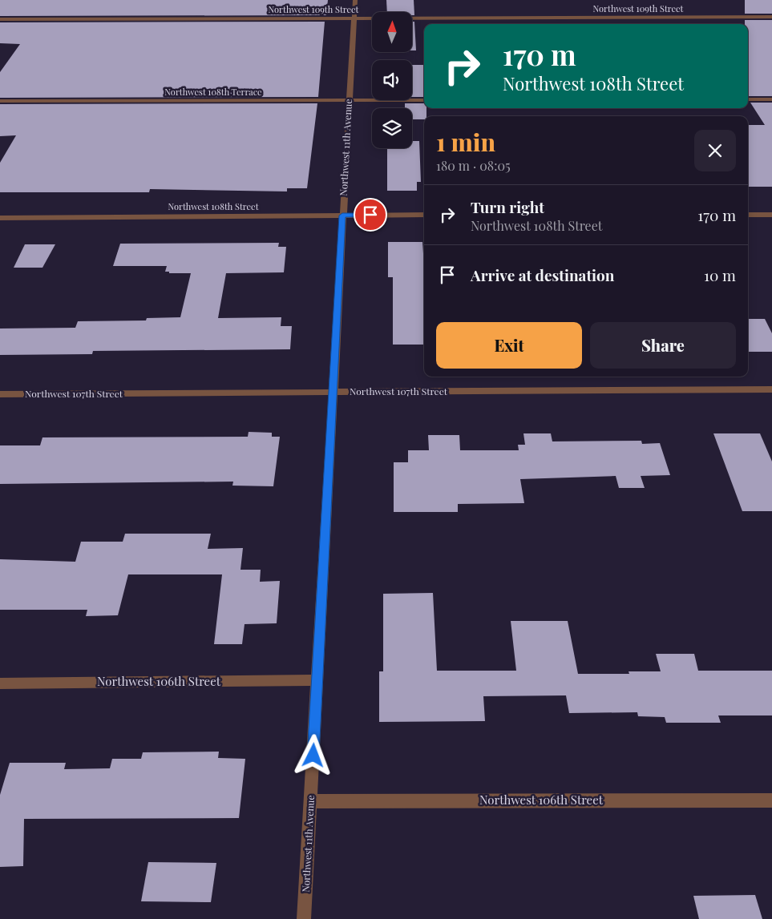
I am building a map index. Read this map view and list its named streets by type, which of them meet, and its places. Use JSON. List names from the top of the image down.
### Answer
{
  "streets": {
    "street": [
      "Northwest 109th Street",
      "Northwest 108th Terrace",
      "Northwest 11th Avenue",
      "Northwest 108th Street",
      "Northwest 107th Street",
      "Northwest 106th Street"
    ]
  },
  "crossings": [
    ["Northwest 109th Street", "Northwest 11th Avenue"],
    ["Northwest 108th Terrace", "Northwest 11th Avenue"],
    ["Northwest 11th Avenue", "Northwest 108th Street"],
    ["Northwest 11th Avenue", "Northwest 107th Street"],
    ["Northwest 11th Avenue", "Northwest 106th Street"]
  ],
  "north": "top",
  "page": {
    "turn": ["170 m", "Northwest 108th Street"],
    "heading": ["1 min", "180 m · 08:05"],
    "list": [
      {
        "name": "Turn right",
        "note": "Northwest 108th Street",
        "value": "170 m"
      },
      {
        "name": "Arrive at destination",
        "value": "10 m"
      }
    ],
    "buttons": ["Exit", "Share"]
  }
}
